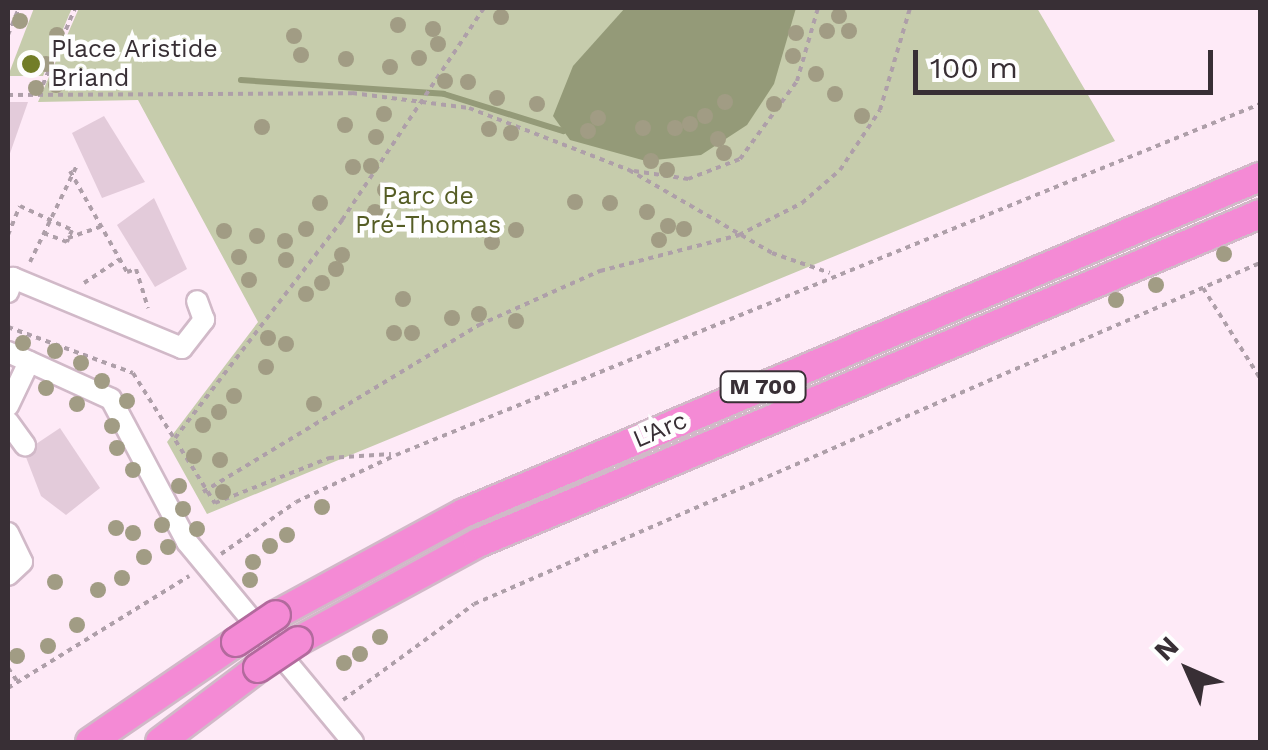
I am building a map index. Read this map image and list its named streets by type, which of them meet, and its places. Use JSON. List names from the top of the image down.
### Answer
{
  "streets": {
    "highway": ["M 700", "L'Arc"]
  },
  "parks": ["Parc de Pré-Thomas"],
  "places": ["Place Aristide Briand"],
  "scale_bar": "100 m",
  "north": "top left"
}
